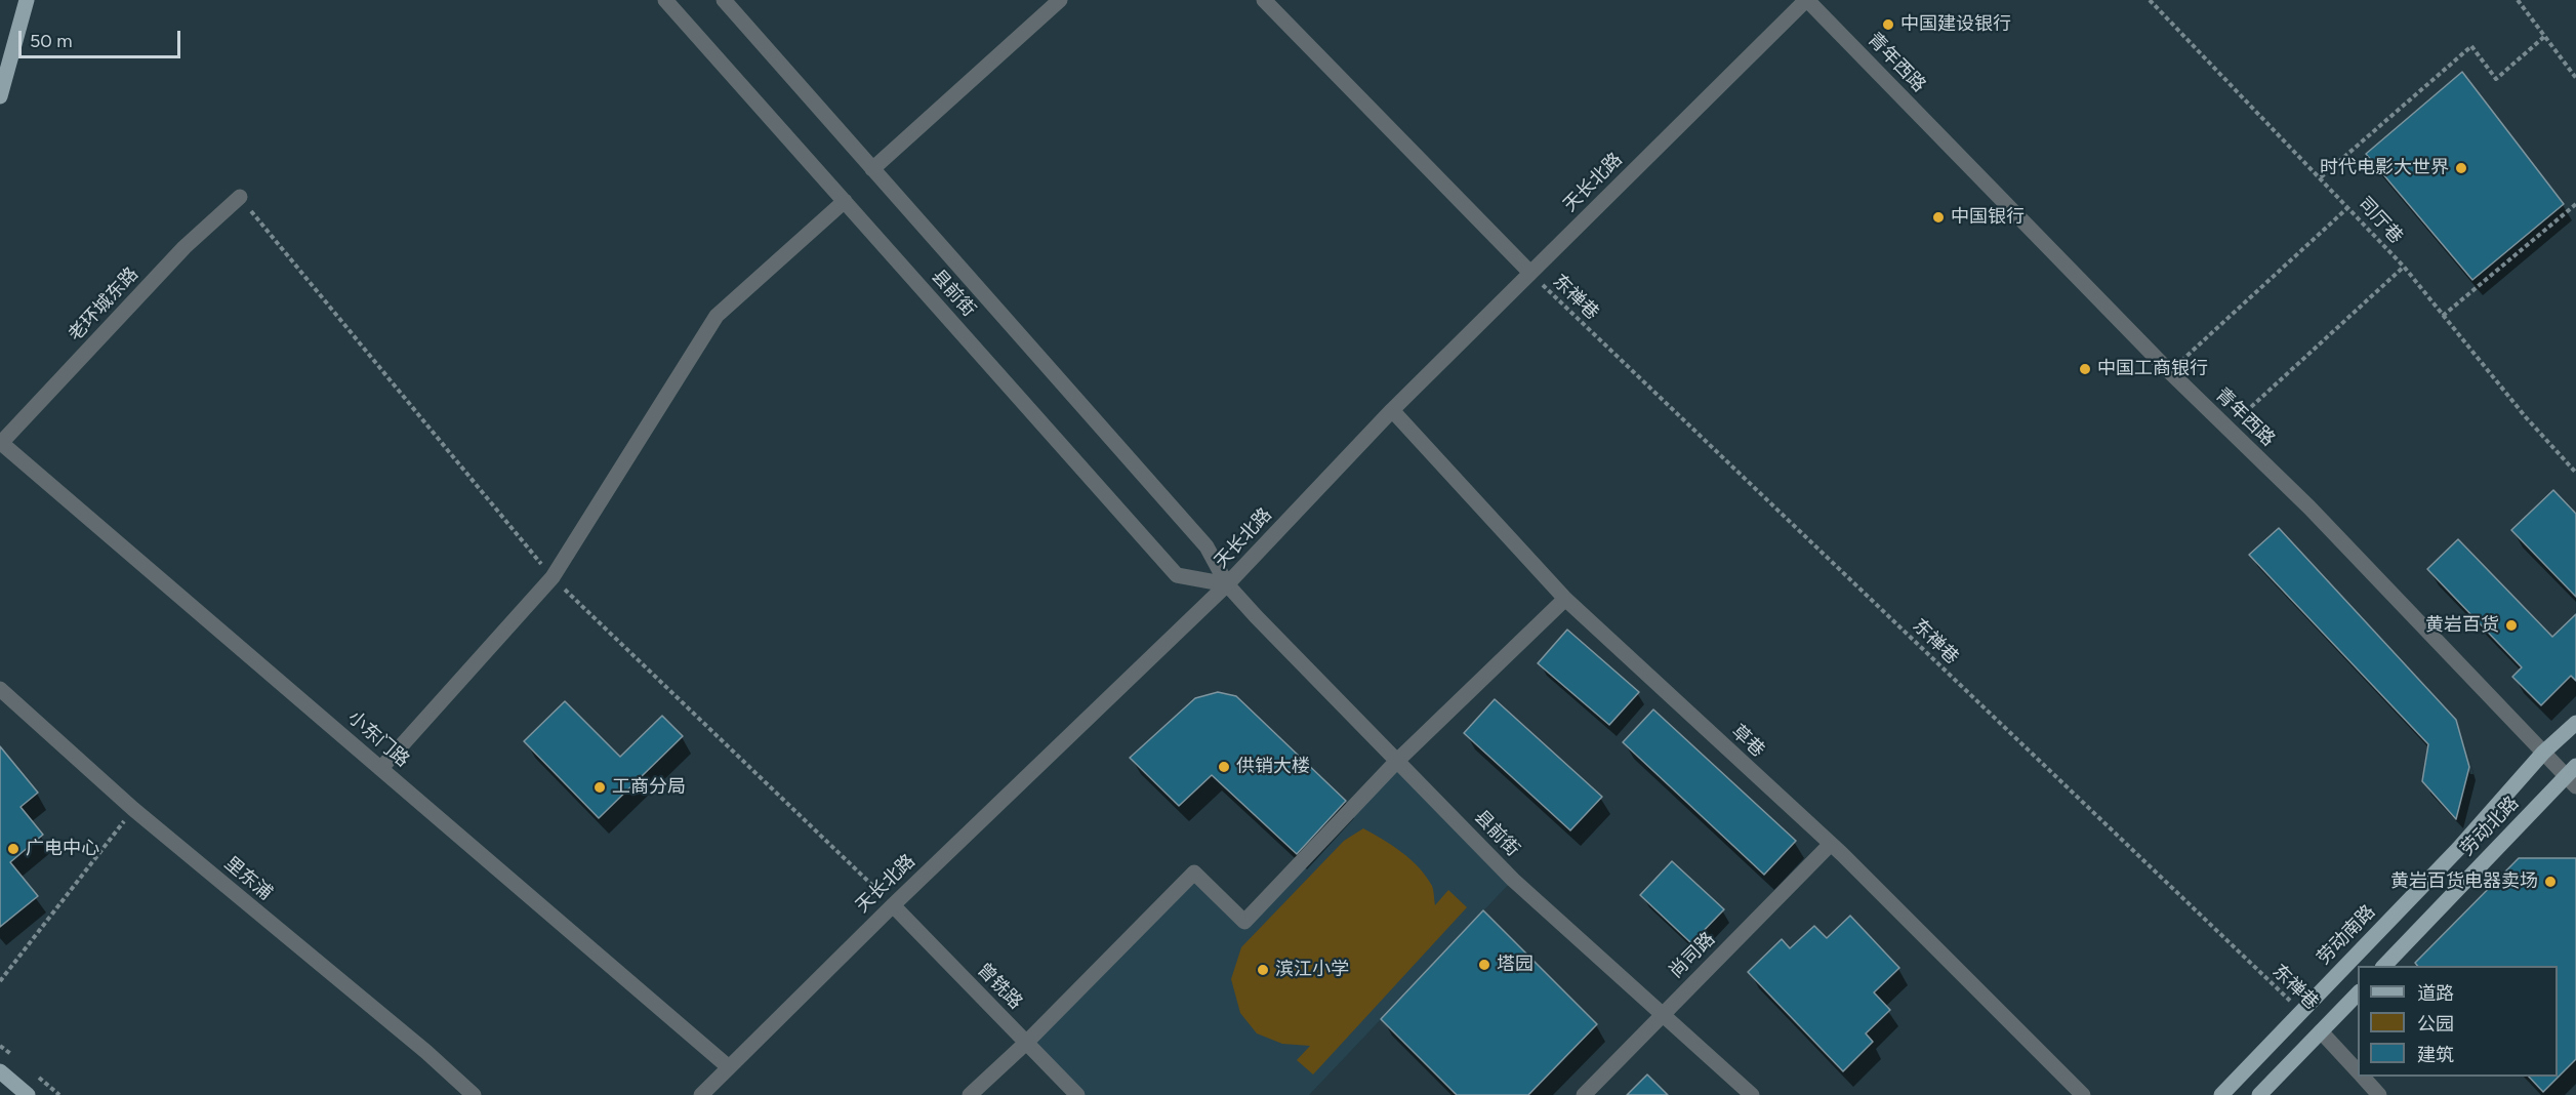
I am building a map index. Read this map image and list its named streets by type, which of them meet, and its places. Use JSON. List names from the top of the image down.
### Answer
{
  "streets": {
    "main road": ["劳动北路", "劳动南路"],
    "street": [
      "青年西路",
      "天长北路",
      "县前街",
      "老环城东路",
      "小东门路",
      "草巷",
      "里东浦",
      "尚司路",
      "曾铣路"
    ],
    "path": ["司厅巷", "东禅巷"]
  },
  "crossings": [
    ["青年西路", "天长北路"],
    ["青年西路", "劳动北路"],
    ["青年西路", "劳动南路"],
    ["天长北路", "县前街"],
    ["天长北路", "东禅巷"],
    ["天长北路", "小东门路"],
    ["天长北路", "草巷"],
    ["天长北路", "曾铣路"],
    ["县前街", "尚司路"],
    ["东禅巷", "劳动南路"],
    ["老环城东路", "小东门路"],
    ["草巷", "尚司路"]
  ],
  "places": [
    "中国建设银行",
    "时代电影大世界",
    "中国银行",
    "中国工商银行",
    "黄岩百货",
    "供销大楼",
    "工商分局",
    "广电中心",
    "黄岩百货电器卖场",
    "塔园",
    "滨江小学"
  ],
  "legend": ["道路", "公园", "建筑"],
  "scale_bar": "50 m"
}
